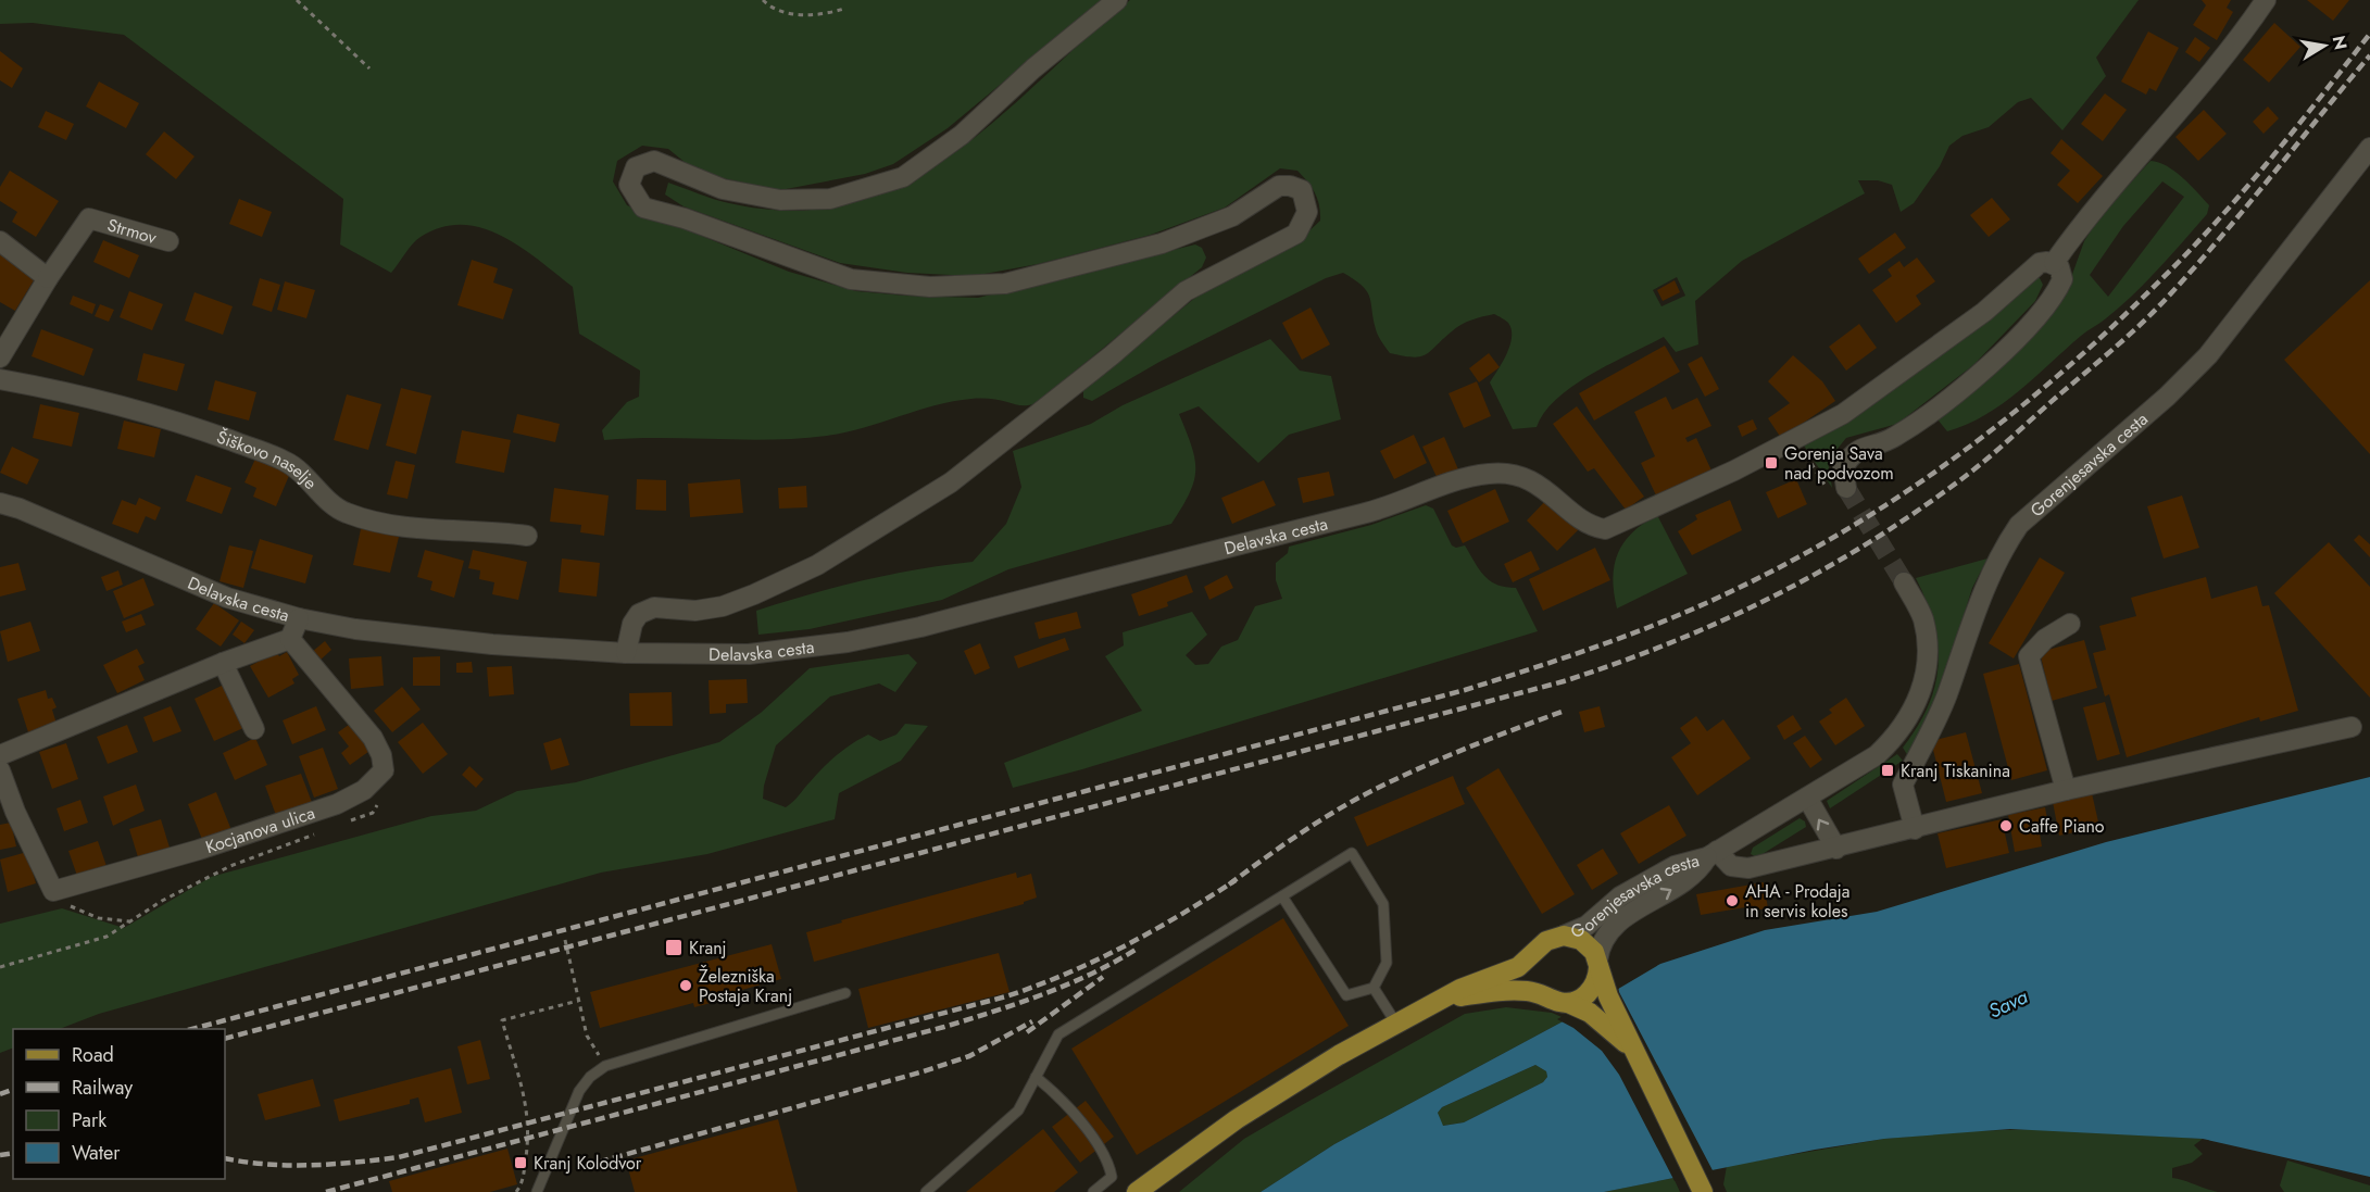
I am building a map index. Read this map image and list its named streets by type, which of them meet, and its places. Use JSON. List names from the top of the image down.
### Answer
{
  "streets": {
    "street": [
      "Strmov",
      "Šiškovo naselje",
      "Gorenjesavska cesta",
      "Delavska cesta",
      "Kocjanova ulica"
    ]
  },
  "water": ["Sava"],
  "places": {
    "transit": [
      "Gorenja Sava nad podvozom",
      "Kranj Tiskanina",
      "Kranj",
      "Kranj Kolodvor"
    ],
    "other": ["Caffe Piano", "AHA - Prodaja in servis koles", "Železniška Postaja Kranj"]
  },
  "legend": [
    "Road",
    "Railway",
    "Park",
    "Water"
  ],
  "north": "right"
}
